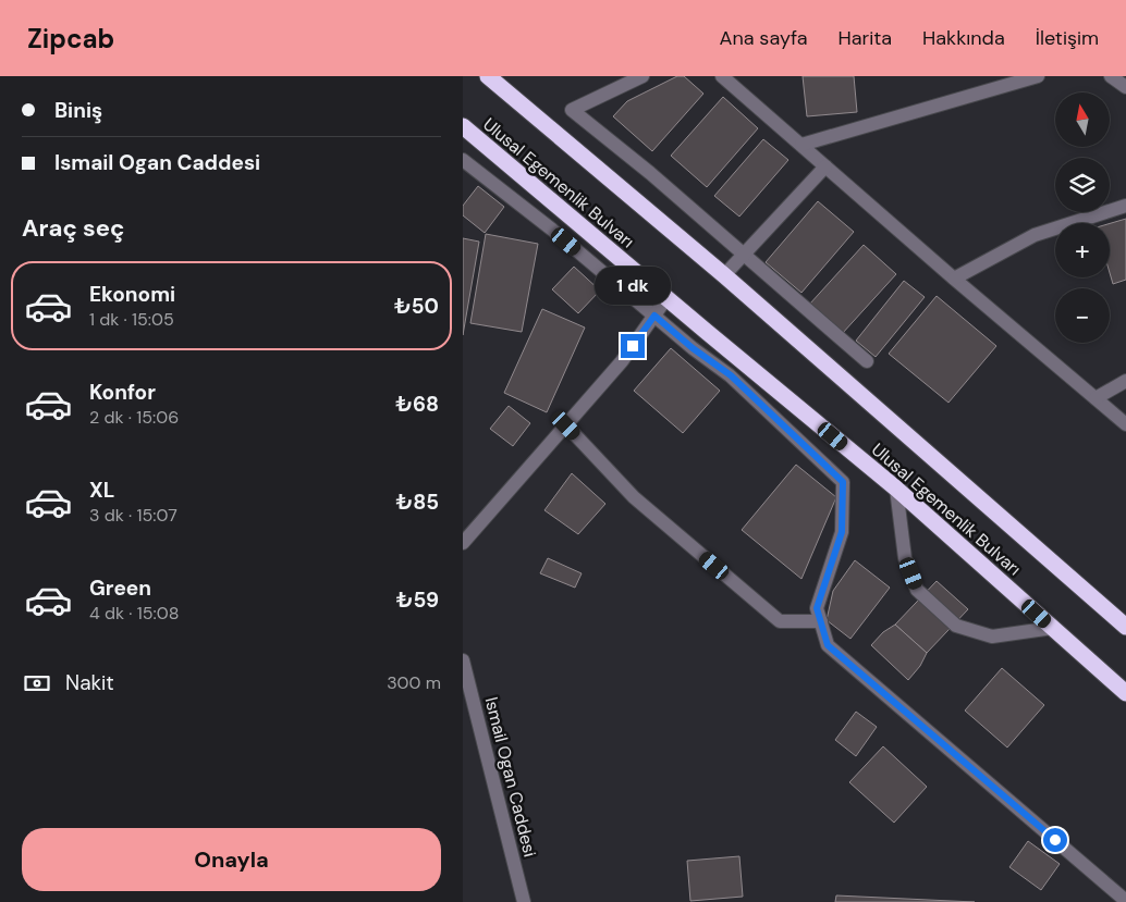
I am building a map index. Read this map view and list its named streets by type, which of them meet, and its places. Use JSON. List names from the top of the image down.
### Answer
{
  "streets": {
    "highway": ["Ulusal Egemenlik Bulvarı"],
    "street": ["Ismail Ogan Caddesi"]
  },
  "north": "top",
  "page": {
    "header": "Zipcab",
    "nav": [
      "Ana sayfa",
      "Harita",
      "Hakkında",
      "İletişim"
    ],
    "banner": ["Biniş", "Ismail Ogan Caddesi"],
    "map_buttons": ["+", "−"],
    "heading": "Araç seç",
    "list": [
      {
        "name": "Ekonomi",
        "note": "1 dk · 15:05",
        "value": "₺50"
      },
      {
        "name": "Konfor",
        "note": "2 dk · 15:06",
        "value": "₺68"
      },
      {
        "name": "XL",
        "note": "3 dk · 15:07",
        "value": "₺85"
      },
      {
        "name": "Green",
        "note": "4 dk · 15:08",
        "value": "₺59"
      }
    ],
    "bubble": "1 dk",
    "pay": ["Nakit", "300 m"],
    "buttons": "Onayla"
  }
}
